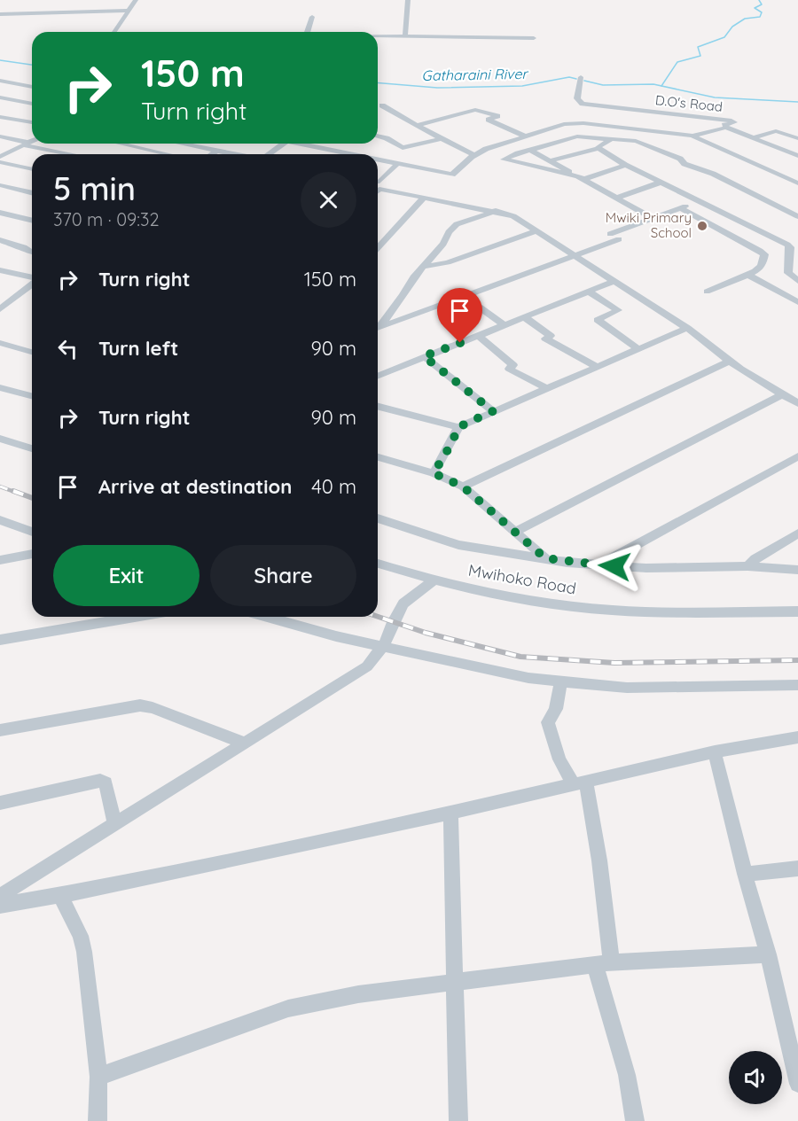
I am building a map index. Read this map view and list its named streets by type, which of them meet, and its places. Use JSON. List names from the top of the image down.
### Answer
{
  "streets": {
    "street": ["D.O's Road", "Mwihoko Road"]
  },
  "water": ["Gatharaini River"],
  "places": ["Mwiki Primary School"],
  "page": {
    "turn": ["150 m", "Turn right"],
    "heading": ["5 min", "370 m · 09:32"],
    "list": [
      {
        "name": "Turn right",
        "value": "150 m"
      },
      {
        "name": "Turn left",
        "value": "90 m"
      },
      {
        "name": "Turn right",
        "value": "90 m"
      },
      {
        "name": "Arrive at destination",
        "value": "40 m"
      }
    ],
    "buttons": ["Exit", "Share"]
  }
}
